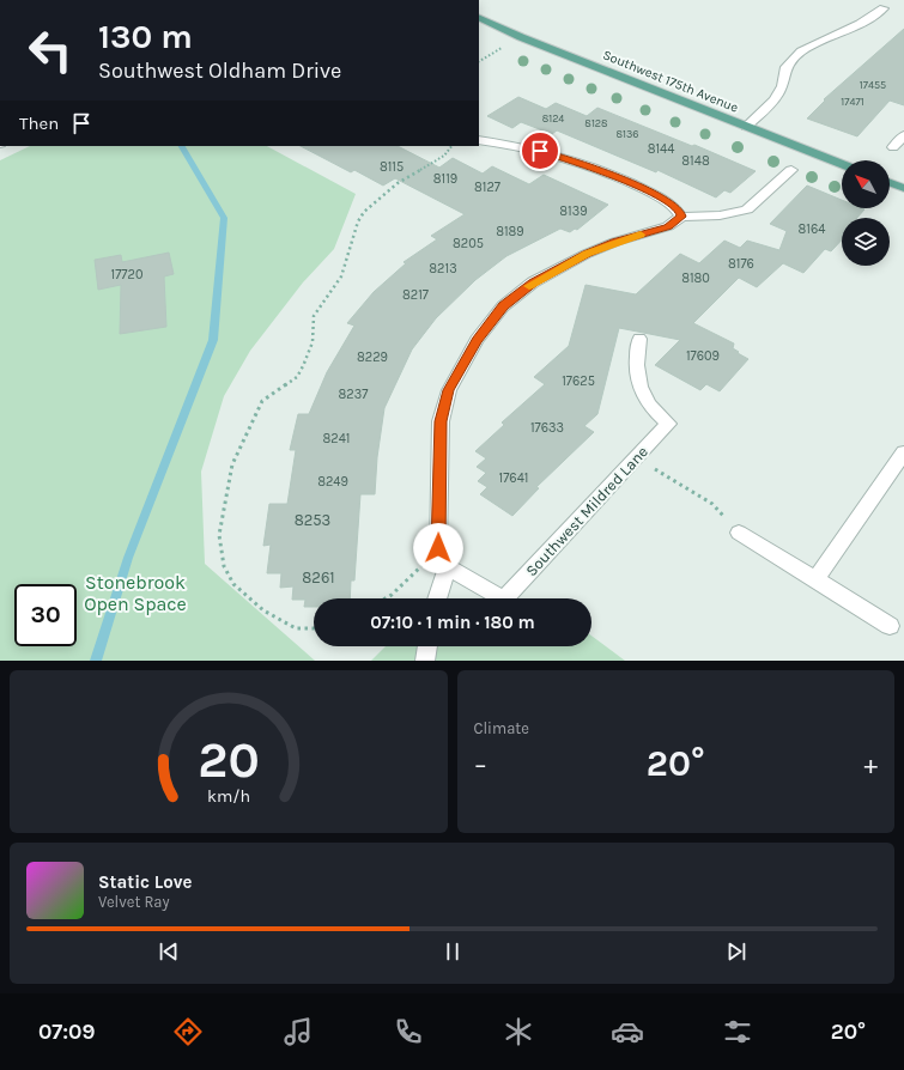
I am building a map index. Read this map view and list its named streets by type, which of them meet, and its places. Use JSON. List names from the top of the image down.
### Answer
{
  "streets": {
    "main road": ["Southwest 175th Avenue"],
    "street": ["Southwest Mildred Lane"]
  },
  "parks": ["Stonebrook Open Space"],
  "house_numbers": [
    "17455",
    "17471",
    "8124",
    "8128",
    "8136",
    "8144",
    "8148",
    "8115",
    "8119",
    "8127",
    "8139",
    "8164",
    "8189",
    "8205",
    "8176",
    "8213",
    "17720",
    "8180",
    "8217",
    "17609",
    "8229",
    "17625",
    "8237",
    "17633",
    "8241",
    "17641",
    "8249",
    "8253",
    "8261"
  ],
  "north": "top left",
  "page": {
    "turn": ["130 m", "Southwest Oldham Drive"],
    "then": "Then",
    "limit": "30",
    "trip": "07:10 · 1 min · 180 m",
    "tile": "Climate",
    "heat": ["−", "20°", "+"],
    "song": ["Static Love", "Velvet Ray"],
    "tabs": ["07:09", "20°"],
    "gauge": ["20", "km/h"]
  }
}
